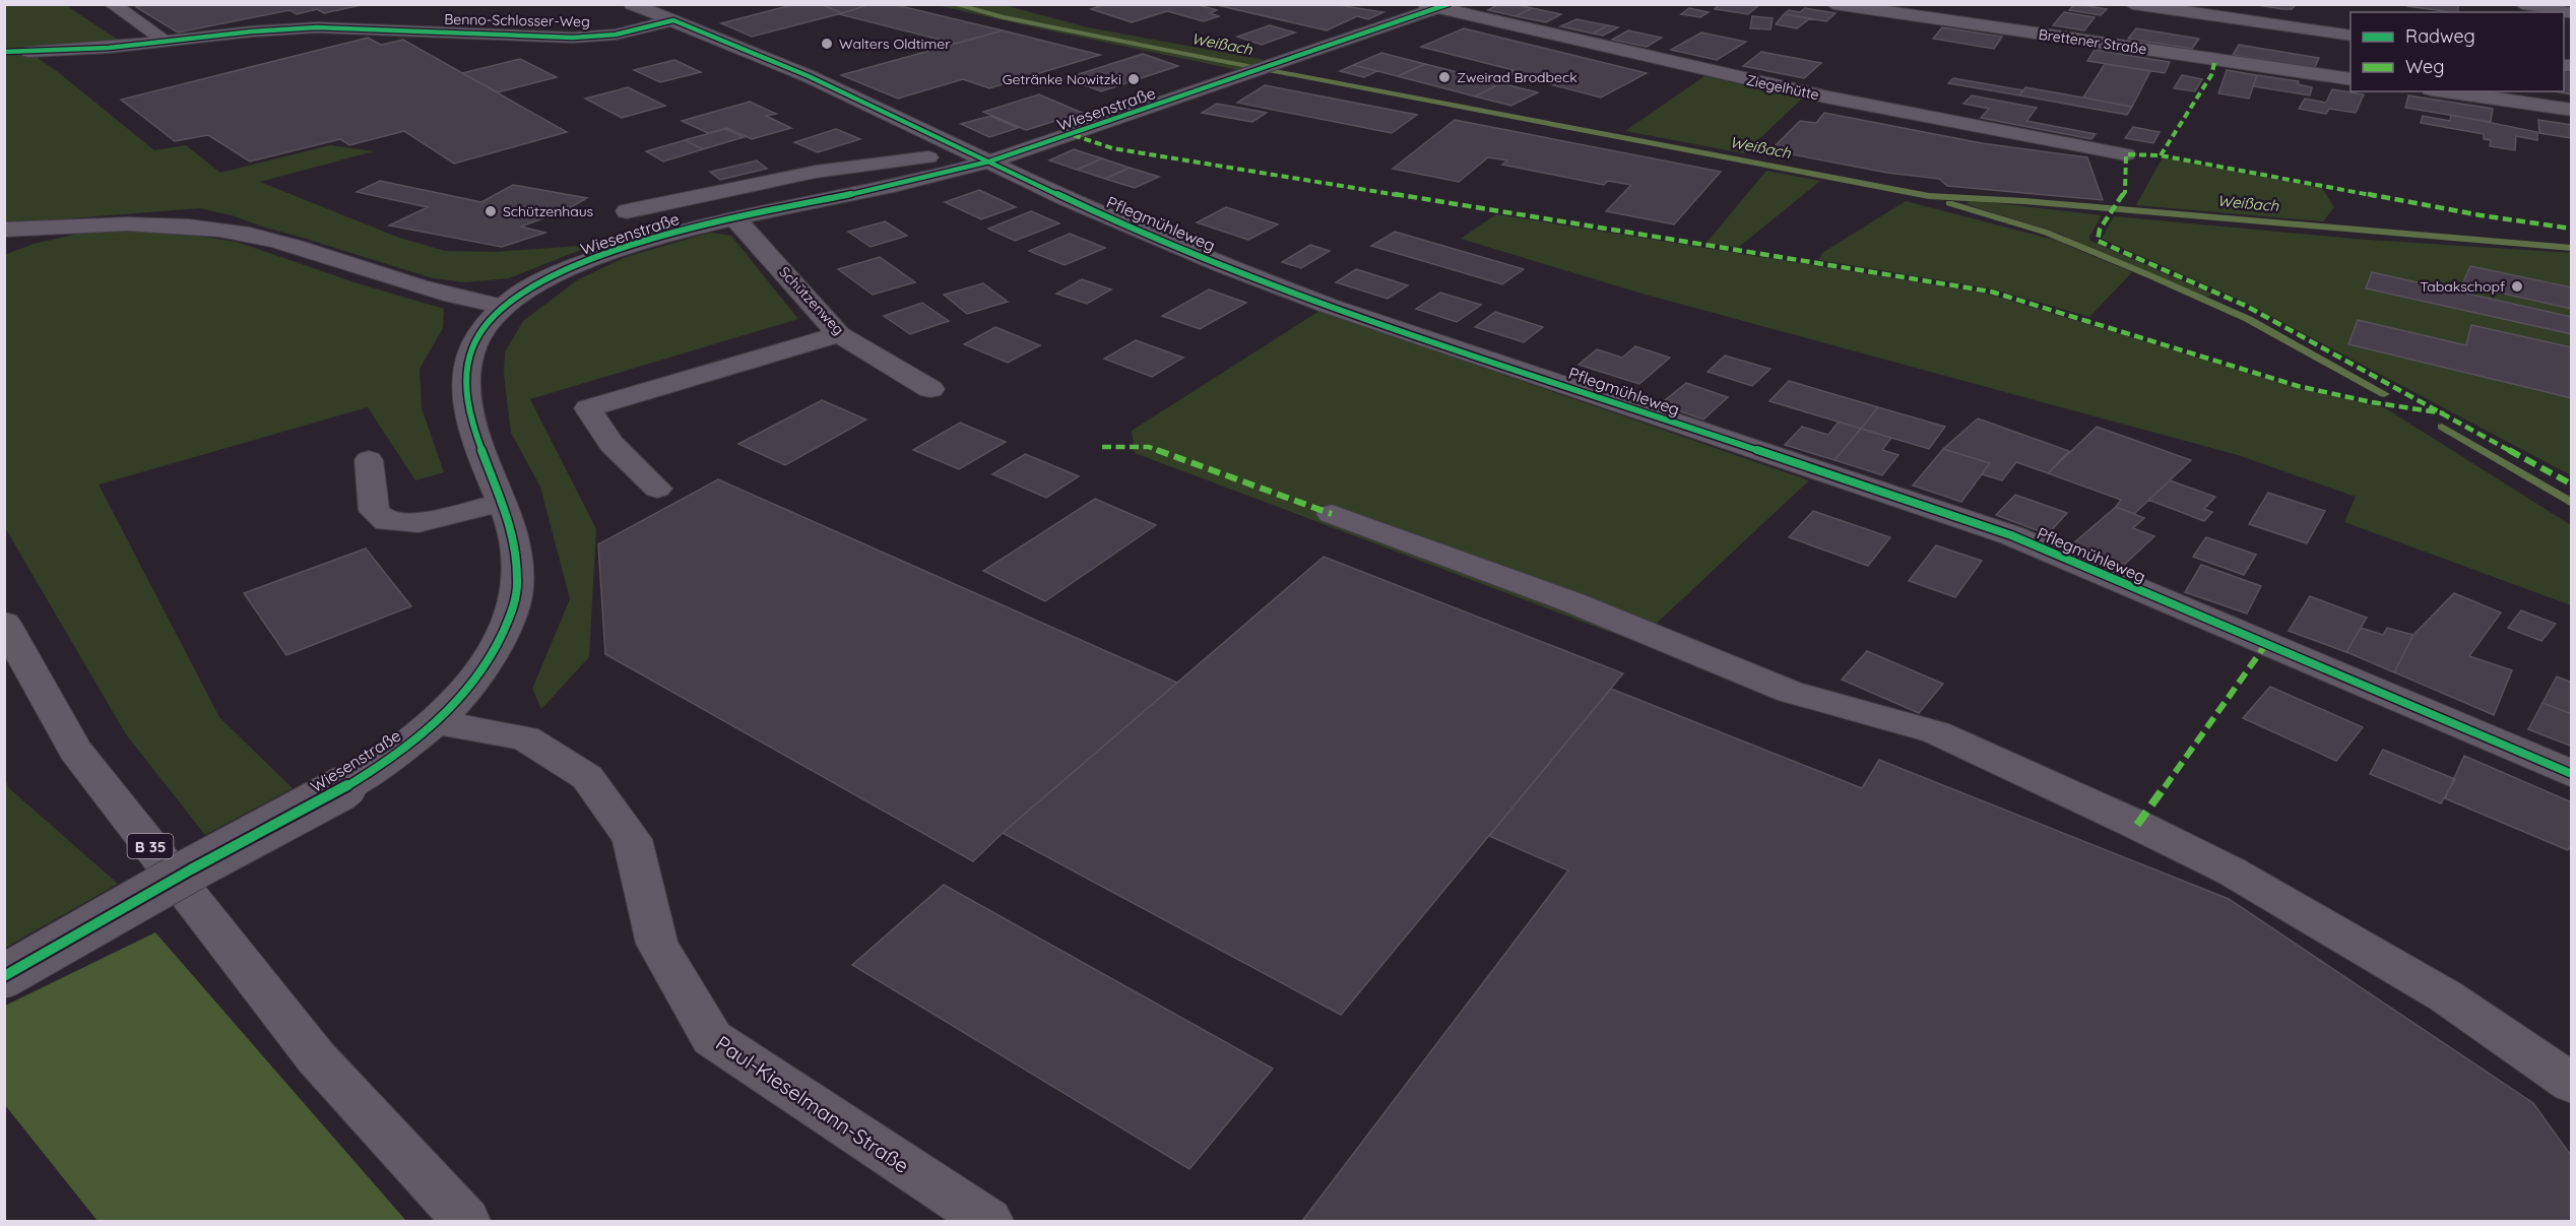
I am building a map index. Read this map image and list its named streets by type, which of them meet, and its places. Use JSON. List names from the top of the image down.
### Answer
{
  "streets": {
    "main road": ["B 35"],
    "street": [
      "Benno-Schlosser-Weg",
      "Brettener Straße",
      "Ziegelhütte",
      "Wiesenstraße",
      "Pflegmühleweg",
      "Schützenweg",
      "Paul-Kieselmann-Straße"
    ]
  },
  "crossings": [
    ["Benno-Schlosser-Weg", "Pflegmühleweg"],
    ["Ziegelhütte", "Wiesenstraße"],
    ["Wiesenstraße", "Pflegmühleweg"],
    ["Wiesenstraße", "Schützenweg"],
    ["Wiesenstraße", "Paul-Kieselmann-Straße"]
  ],
  "water": ["Weißach"],
  "places": [
    "Walters Oldtimer",
    "Zweirad Brodbeck",
    "Getränke Nowitzki",
    "Schützenhaus",
    "Tabakschopf"
  ],
  "legend": ["Radweg", "Weg"]
}
